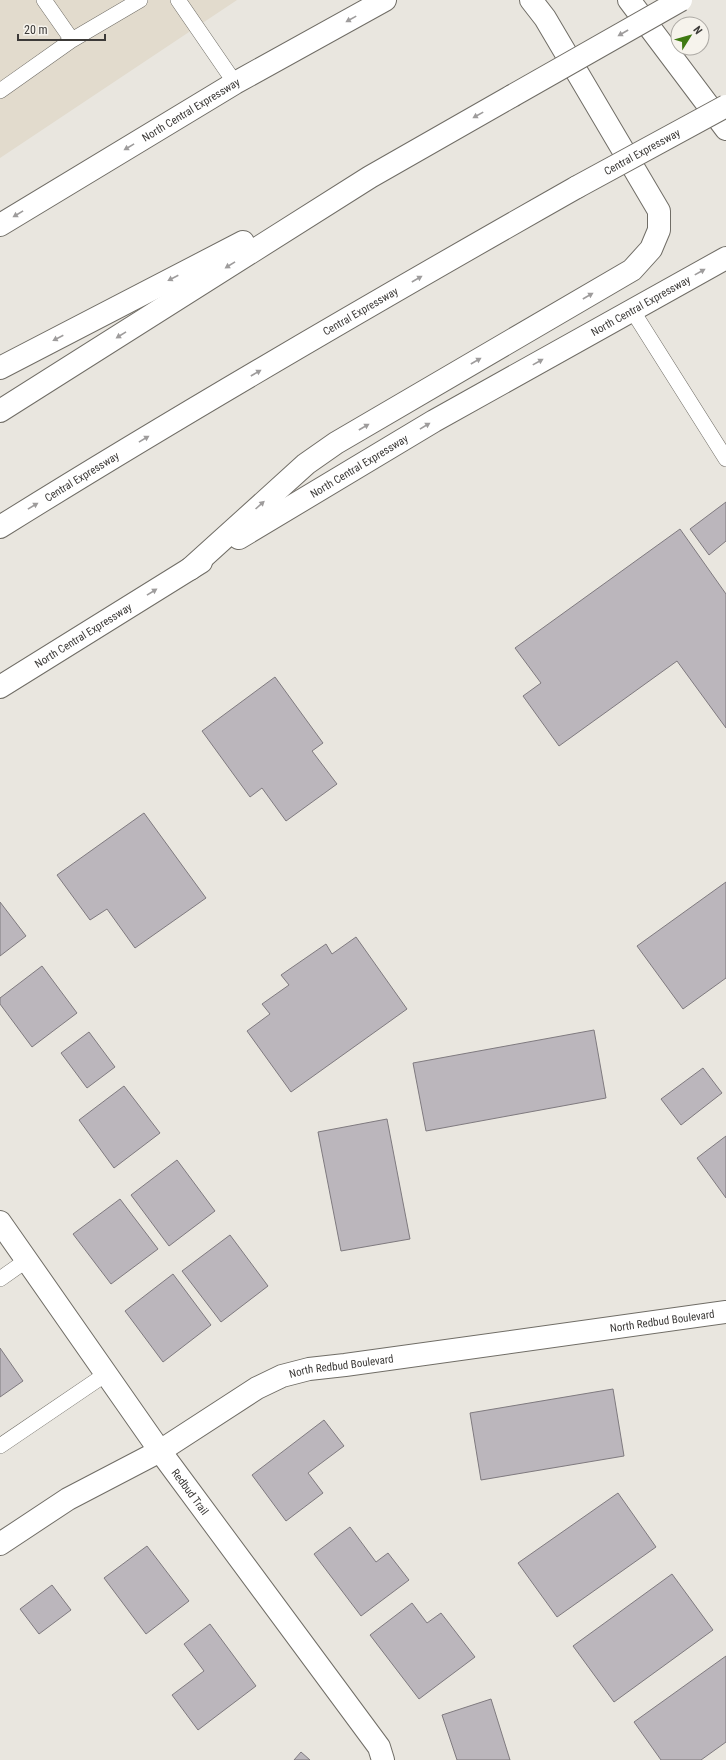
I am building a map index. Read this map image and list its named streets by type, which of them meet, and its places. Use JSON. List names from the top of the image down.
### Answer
{
  "streets": {
    "main road": [
      "North Central Expressway",
      "Central Expressway",
      "North Redbud Boulevard",
      "Redbud Trail"
    ]
  },
  "crossings": [
    ["North Redbud Boulevard", "Redbud Trail"]
  ],
  "scale_bar": "20 m",
  "north": "top right"
}
